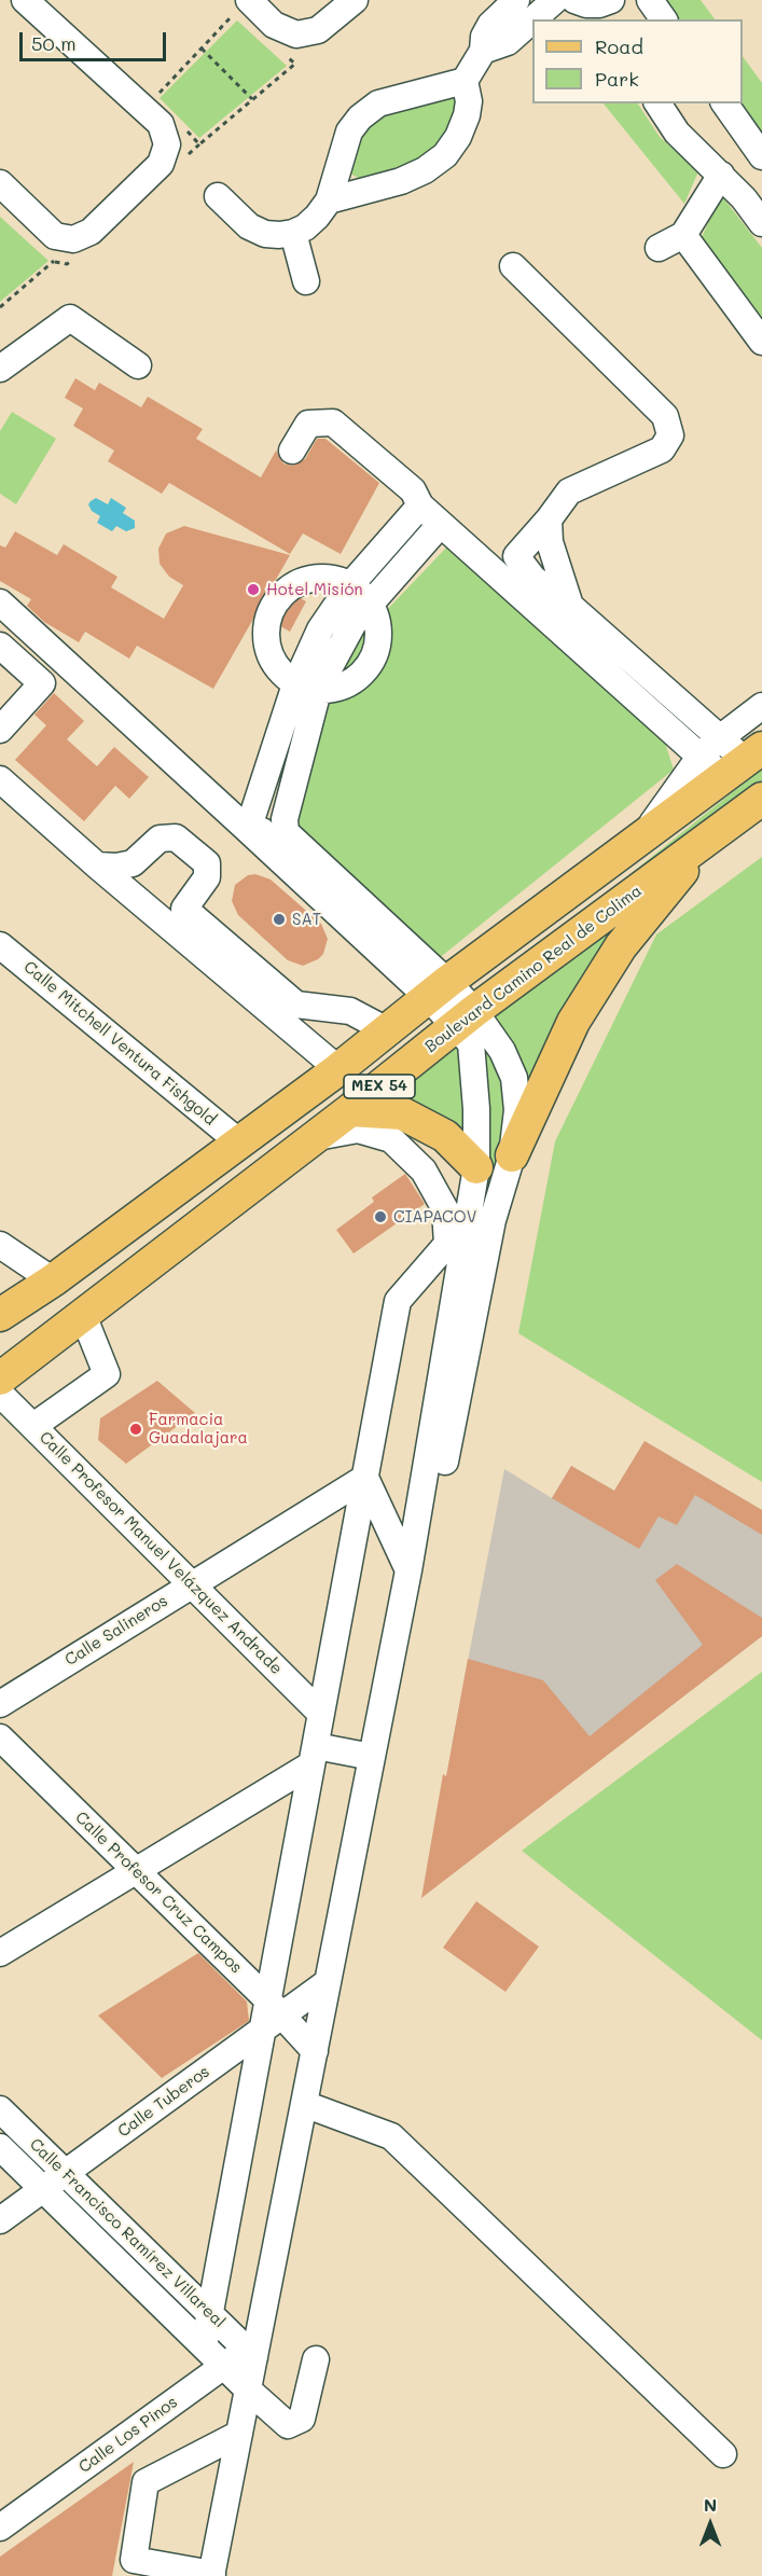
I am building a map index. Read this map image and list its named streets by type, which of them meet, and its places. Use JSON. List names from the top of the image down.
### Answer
{
  "streets": {
    "main road": ["Boulevard Camino Real de Colima", "MEX 54"],
    "street": [
      "Calle Mitchell Ventura Fishgold",
      "Calle Profesor Manuel Velázquez Andrade",
      "Calle Salineros",
      "Calle Profesor Cruz Campos",
      "Calle Tuberos",
      "Calle Francisco Ramírez Villareal",
      "Calle Los Pinos"
    ]
  },
  "crossings": [
    ["Calle Mitchell Ventura Fishgold", "MEX 54"],
    ["Calle Profesor Manuel Velázquez Andrade", "Calle Salineros"],
    ["Calle Profesor Cruz Campos", "Calle Tuberos"],
    ["Calle Tuberos", "Calle Francisco Ramírez Villareal"],
    ["Calle Francisco Ramírez Villareal", "Calle Los Pinos"]
  ],
  "places": [
    "Hotel Misión",
    "SAT",
    "CIAPACOV",
    "Farmacia Guadalajara"
  ],
  "legend": ["Road", "Park"],
  "scale_bar": "50 m",
  "north": "top"
}
